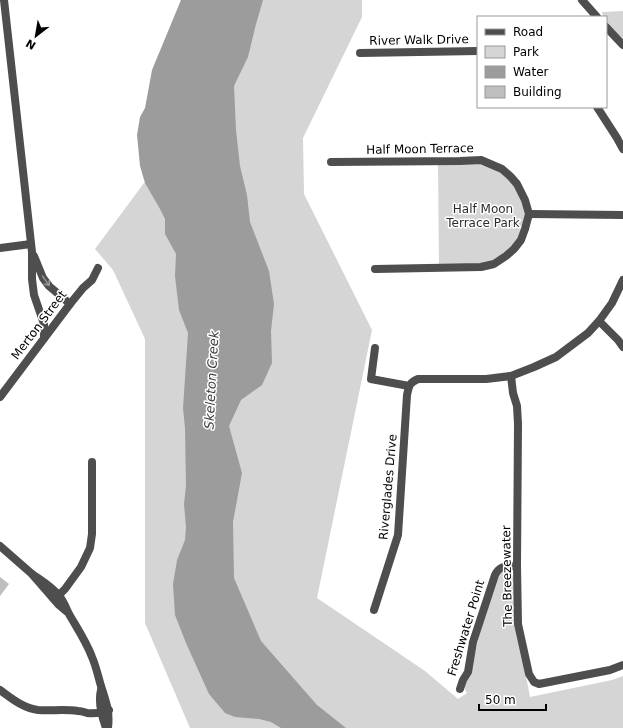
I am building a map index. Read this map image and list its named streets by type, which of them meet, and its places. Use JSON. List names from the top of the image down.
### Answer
{
  "streets": {
    "street": [
      "River Walk Drive",
      "Half Moon Terrace",
      "Merton Street",
      "Riverglades Drive",
      "The Breezewater",
      "Freshwater Point"
    ]
  },
  "crossings": [
    ["The Breezewater", "Freshwater Point"]
  ],
  "water": ["Skeleton Creek"],
  "parks": ["Half Moon Terrace Park"],
  "legend": [
    "Road",
    "Park",
    "Water",
    "Building"
  ],
  "scale_bar": "50 m",
  "north": "bottom left"
}
